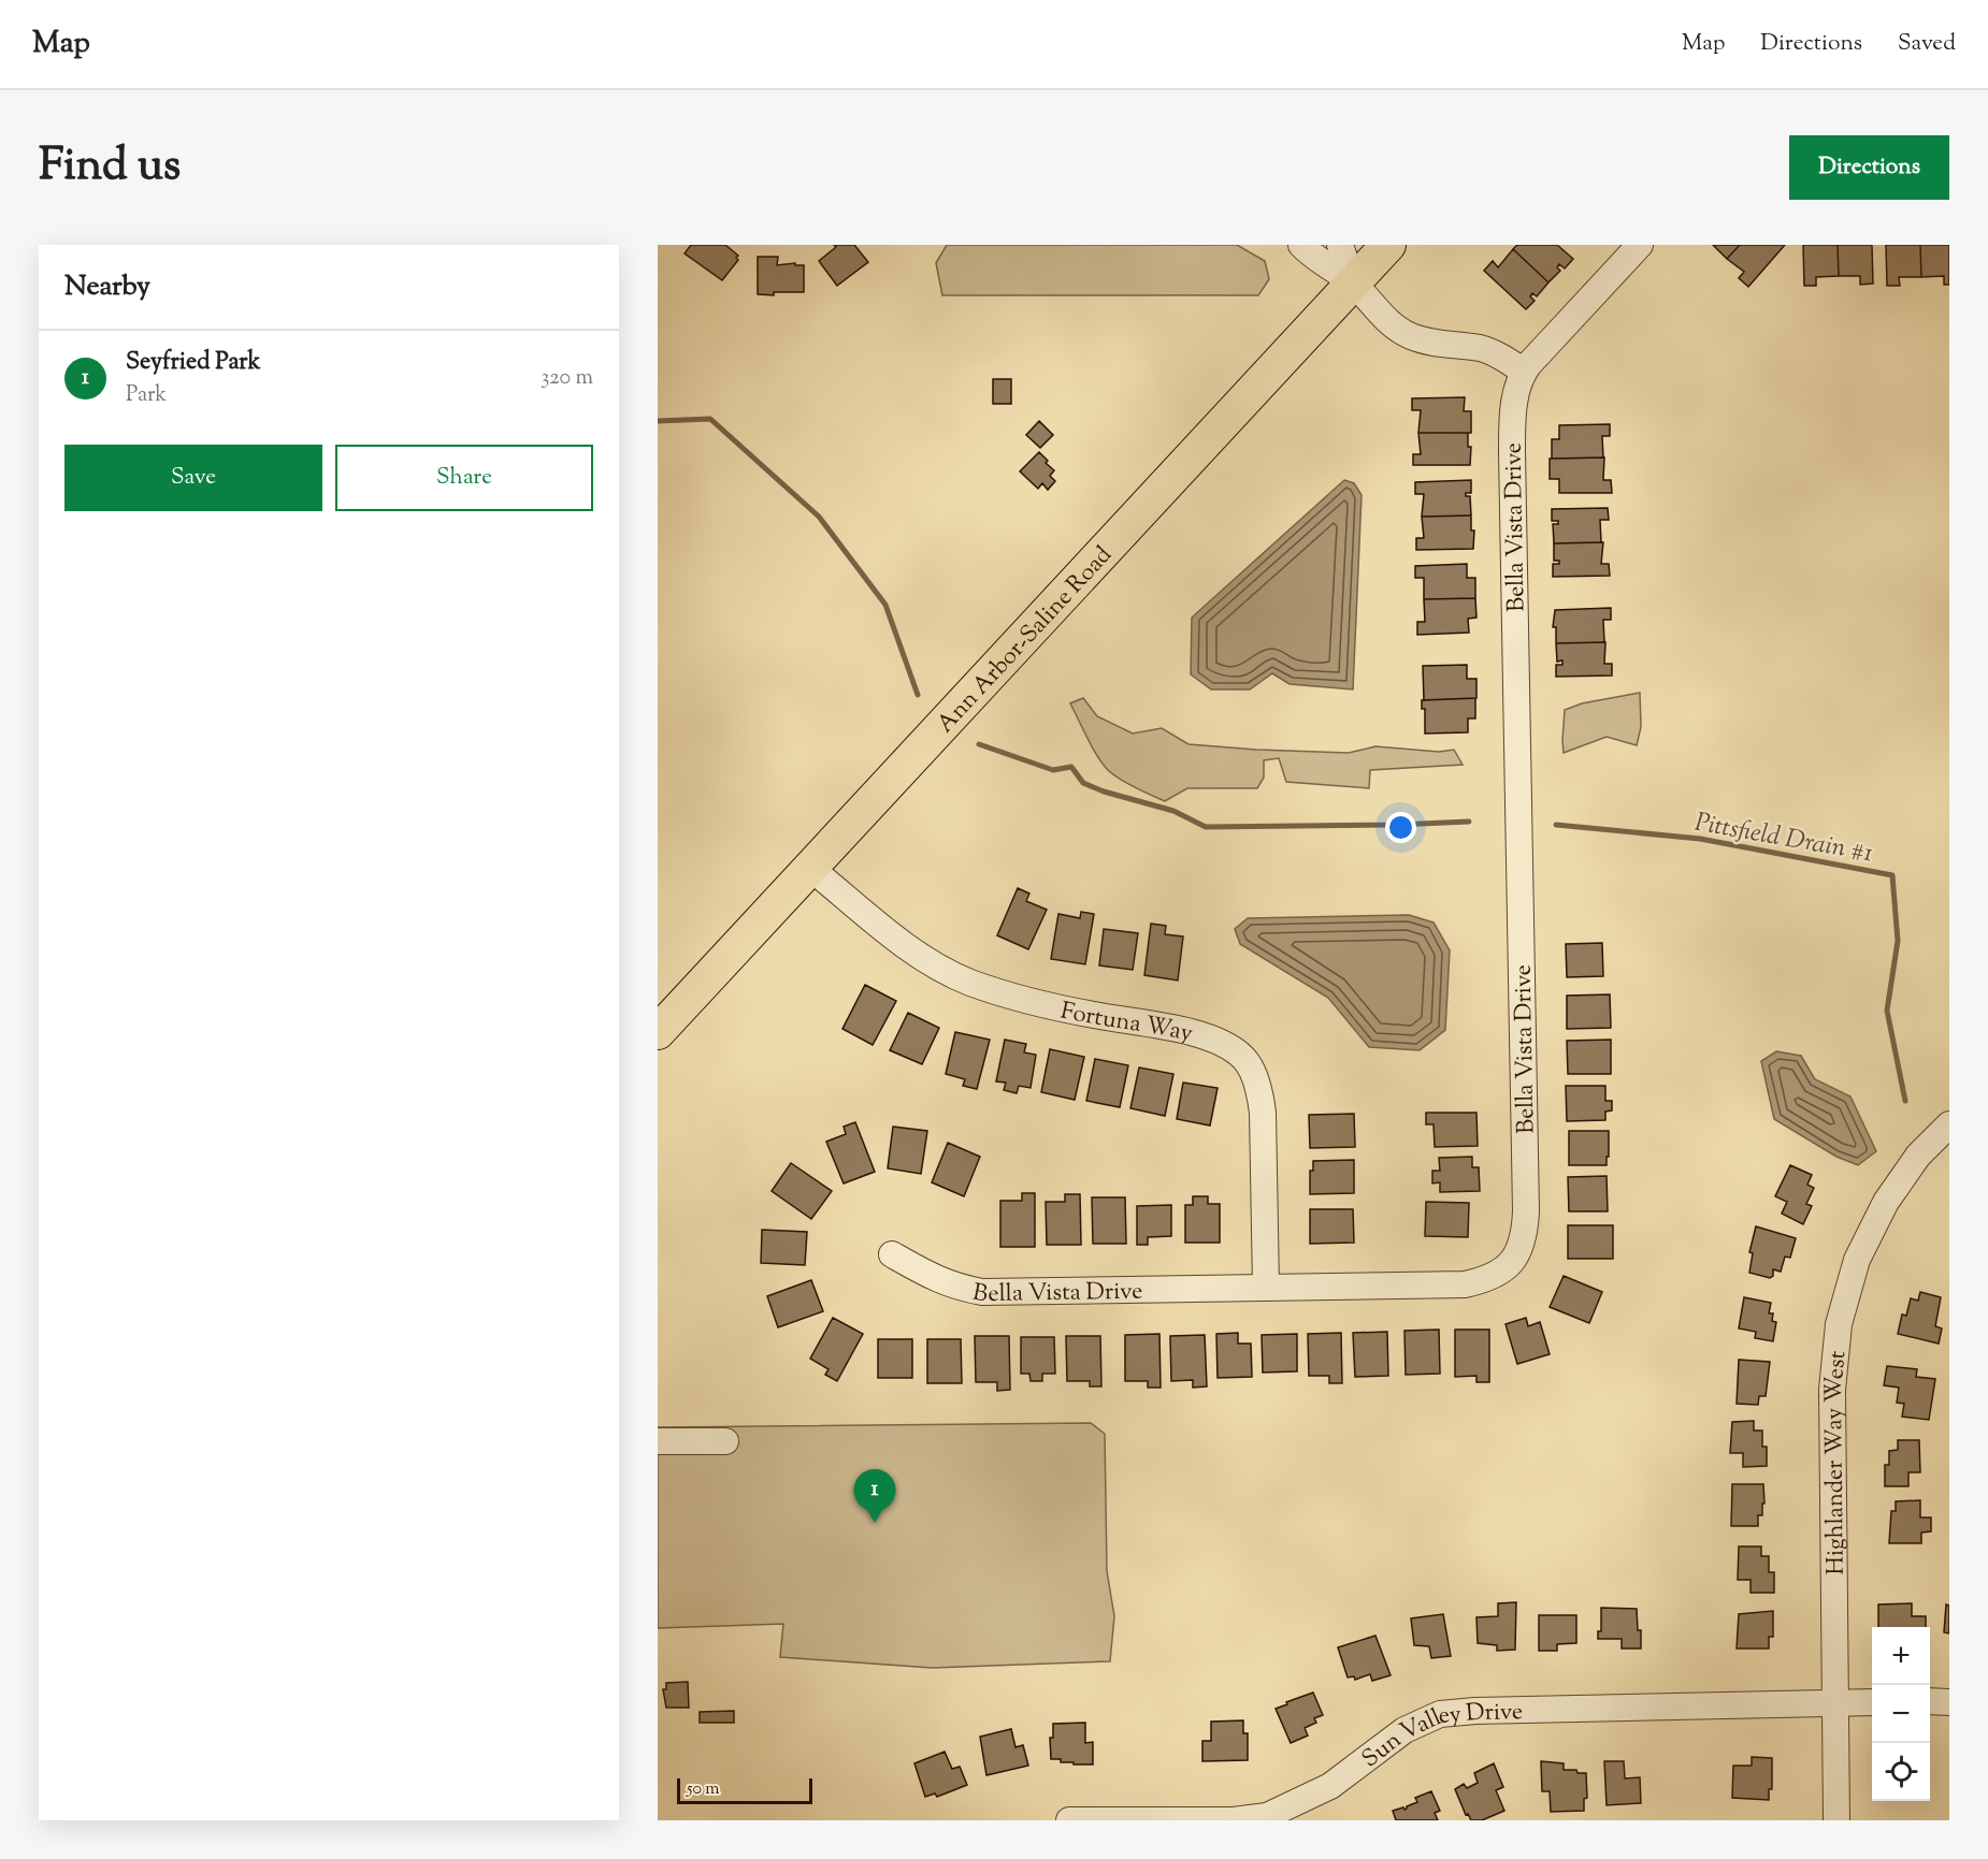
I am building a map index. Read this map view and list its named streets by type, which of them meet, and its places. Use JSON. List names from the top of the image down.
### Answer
{
  "streets": {
    "main road": ["Ann Arbor-Saline Road"],
    "street": [
      "Bella Vista Drive",
      "Fortuna Way",
      "Highlander Way West",
      "Sun Valley Drive"
    ]
  },
  "crossings": [
    ["Bella Vista Drive", "Fortuna Way"],
    ["Ann Arbor-Saline Road", "Fortuna Way"],
    ["Highlander Way West", "Sun Valley Drive"]
  ],
  "water": ["Pittsfield Drain #1"],
  "scale_bar": "50 m",
  "page": {
    "header": "Map",
    "nav": ["Map", "Directions", "Saved"],
    "title": "Find us",
    "buttons": [
      "Directions",
      ["Save", "Share"]
    ],
    "heading": "Nearby",
    "list": [
      {
        "mark": "1",
        "name": "Seyfried Park",
        "note": "Park",
        "value": "320 m"
      }
    ],
    "pins": "1",
    "map_buttons": ["+", "−"],
    "scale": "50 m"
  }
}
